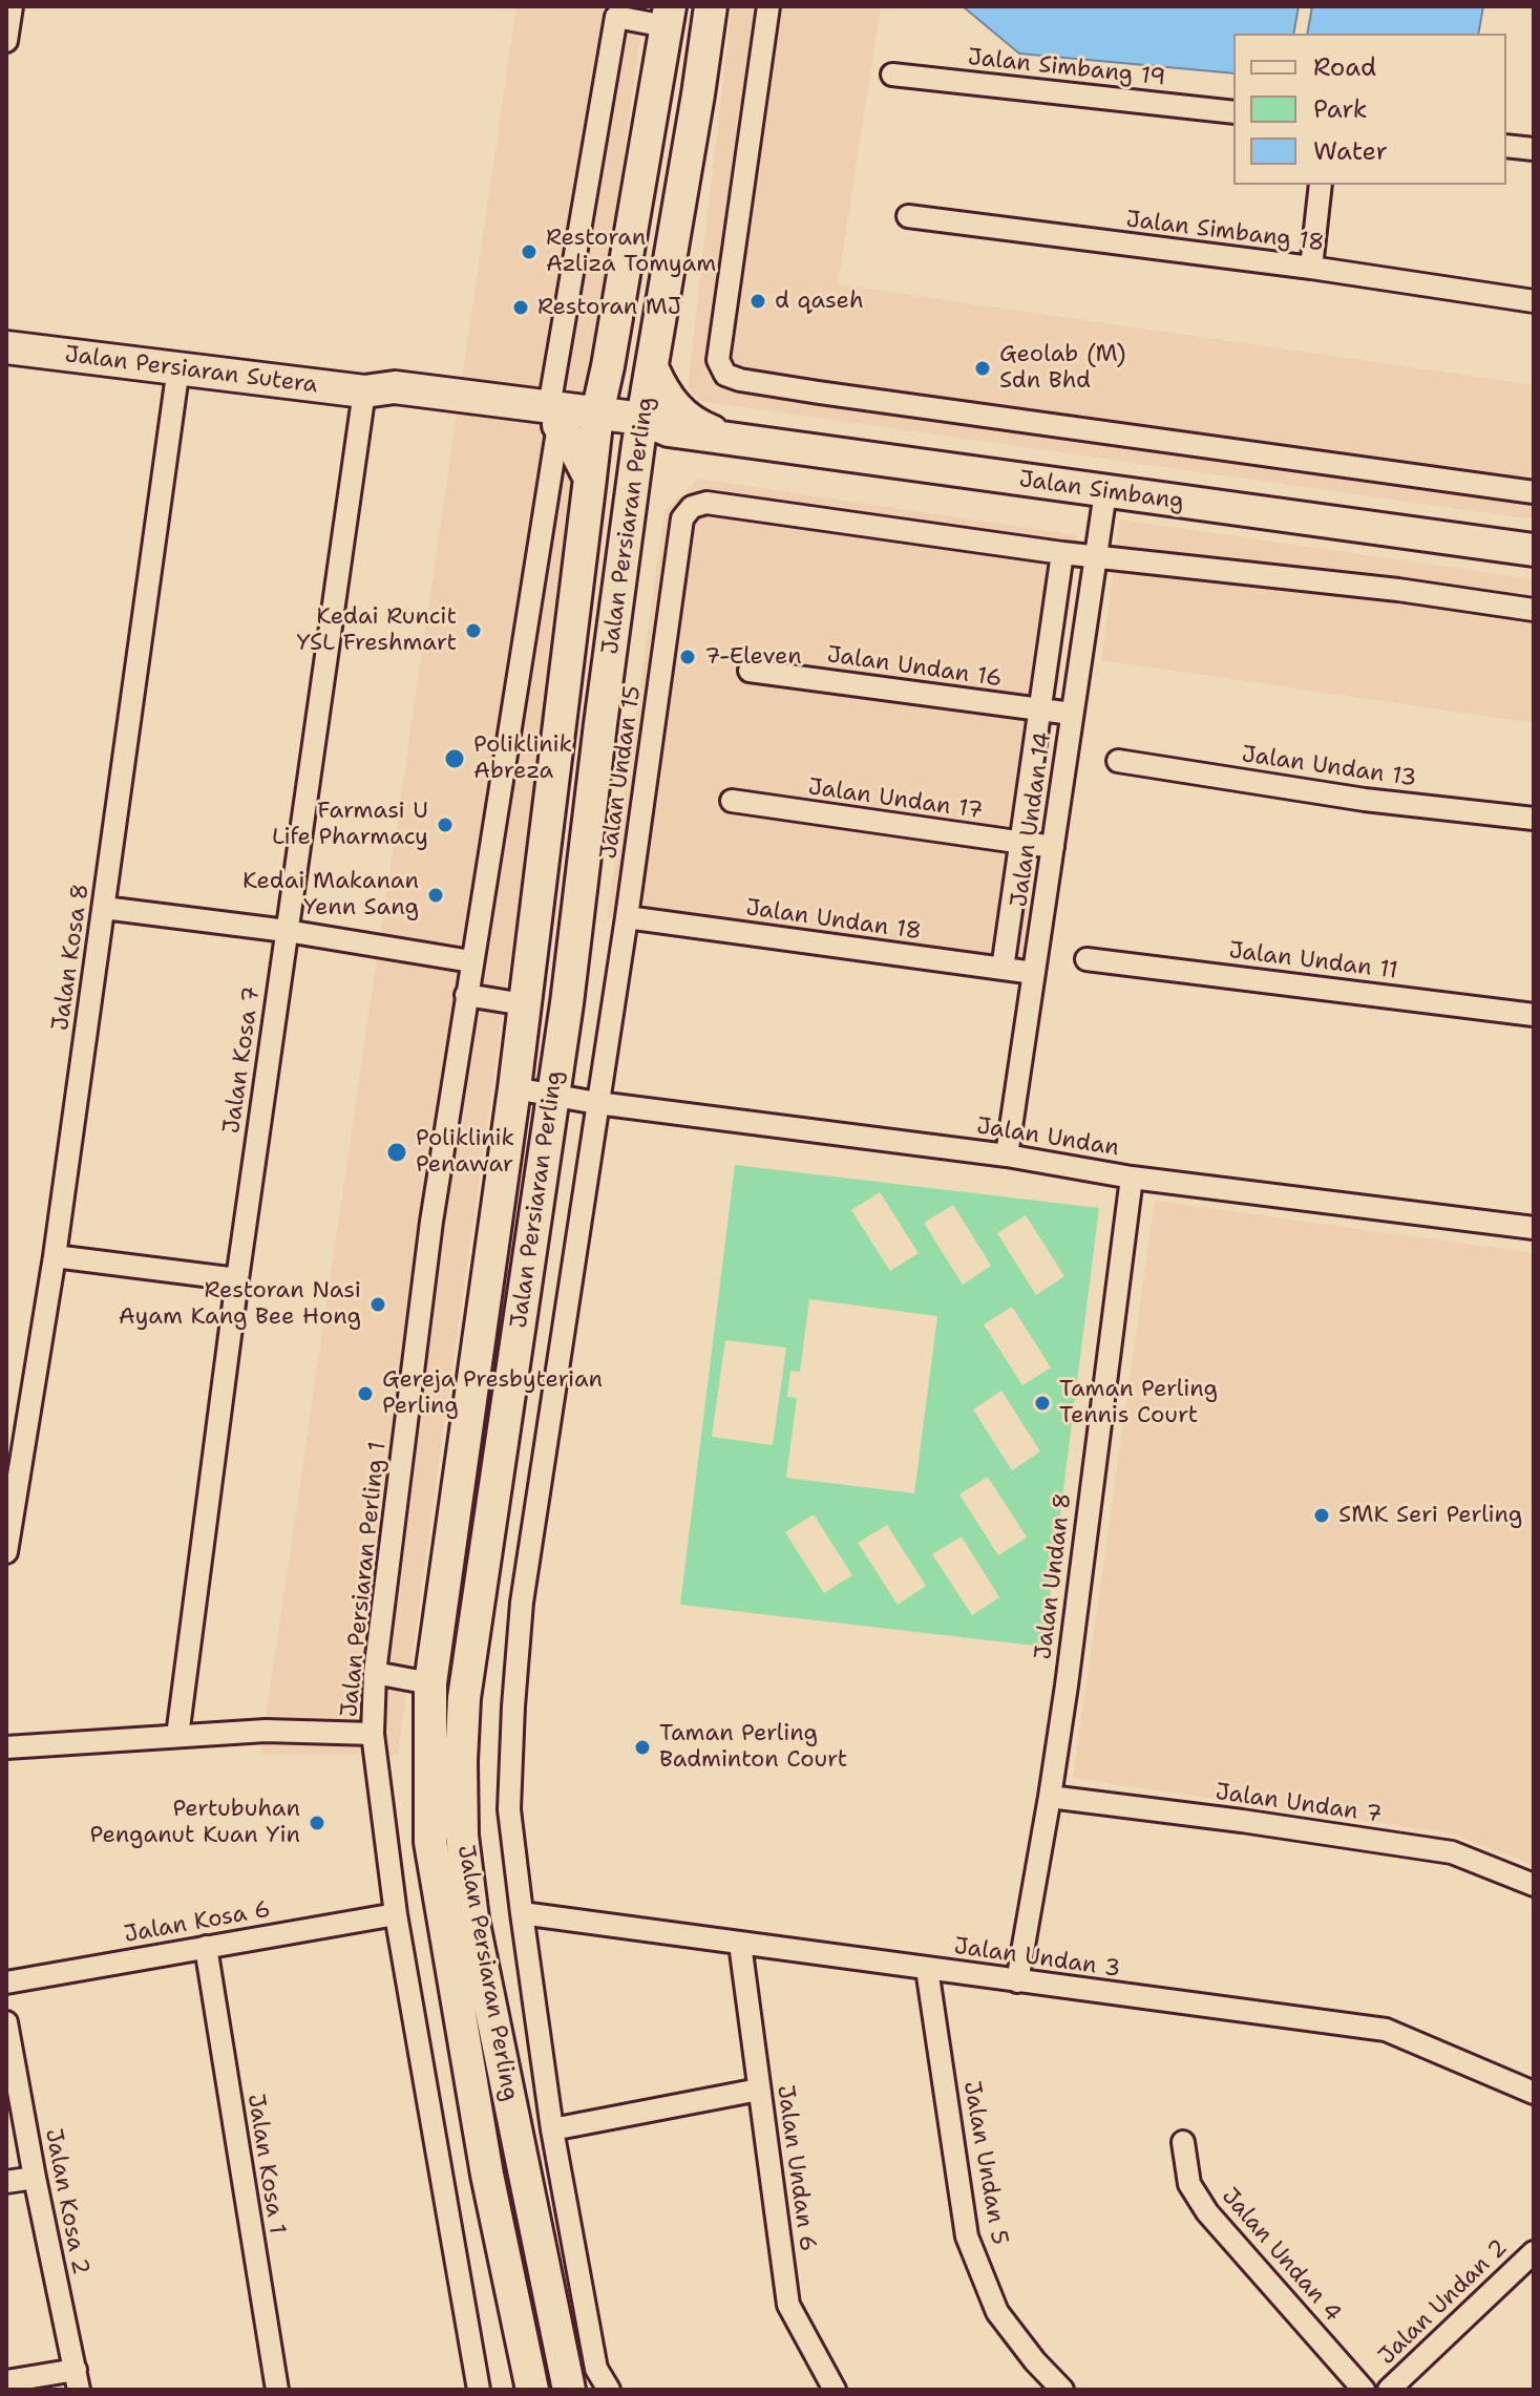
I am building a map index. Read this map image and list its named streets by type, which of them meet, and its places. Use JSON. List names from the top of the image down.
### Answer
{
  "streets": {
    "main road": ["Jalan Persiaran Sutera", "Jalan Simbang", "Jalan Persiaran Perling"],
    "street": [
      "Jalan Simbang 19",
      "Jalan Simbang 18",
      "Jalan Undan 16",
      "Jalan Undan 13",
      "Jalan Undan 15",
      "Jalan Undan 17",
      "Jalan Undan 14",
      "Jalan Undan 18",
      "Jalan Kosa 8",
      "Jalan Undan 11",
      "Jalan Kosa 7",
      "Jalan Undan",
      "Jalan Undan 8",
      "Jalan Persiaran Perling 1",
      "Jalan Undan 7",
      "Jalan Kosa 6",
      "Jalan Undan 3",
      "Jalan Undan 5",
      "Jalan Kosa 1",
      "Jalan Undan 6",
      "Jalan Kosa 2",
      "Jalan Undan 4",
      "Jalan Undan 2"
    ]
  },
  "crossings": [
    ["Jalan Persiaran Sutera", "Jalan Simbang"],
    ["Jalan Persiaran Sutera", "Jalan Persiaran Perling"],
    ["Jalan Persiaran Sutera", "Jalan Kosa 8"],
    ["Jalan Persiaran Sutera", "Jalan Kosa 7"],
    ["Jalan Persiaran Sutera", "Jalan Persiaran Perling 1"],
    ["Jalan Simbang", "Jalan Persiaran Perling"],
    ["Jalan Simbang", "Jalan Undan 14"],
    ["Jalan Persiaran Perling", "Jalan Undan"],
    ["Jalan Persiaran Perling", "Jalan Persiaran Perling 1"],
    ["Jalan Undan 16", "Jalan Undan 14"],
    ["Jalan Undan 15", "Jalan Undan 14"],
    ["Jalan Undan 15", "Jalan Undan 18"],
    ["Jalan Undan 15", "Jalan Undan"],
    ["Jalan Undan 17", "Jalan Undan 14"],
    ["Jalan Undan 14", "Jalan Undan 18"],
    ["Jalan Undan 14", "Jalan Undan"],
    ["Jalan Undan", "Jalan Undan 8"],
    ["Jalan Undan 8", "Jalan Undan 7"],
    ["Jalan Undan 8", "Jalan Undan 3"],
    ["Jalan Persiaran Perling 1", "Jalan Kosa 6"],
    ["Jalan Kosa 6", "Jalan Kosa 1"],
    ["Jalan Undan 3", "Jalan Undan 5"],
    ["Jalan Undan 3", "Jalan Undan 6"]
  ],
  "places": [
    "Restoran Azliza Tomyam",
    "d qaseh",
    "Restoran MJ",
    "Geolab (M) Sdn Bhd",
    "Kedai Runcit YSL Freshmart",
    "7-Eleven",
    "Poliklinik Abreza",
    "Farmasi U Life Pharmacy",
    "Kedai Makanan Yenn Sang",
    "Poliklinik Penawar",
    "Restoran Nasi Ayam Kang Bee Hong",
    "Gereja Presbyterian Perling",
    "Taman Perling Tennis Court",
    "SMK Seri Perling",
    "Taman Perling Badminton Court",
    "Pertubuhan Penganut Kuan Yin"
  ],
  "legend": ["Road", "Park", "Water"]
}
